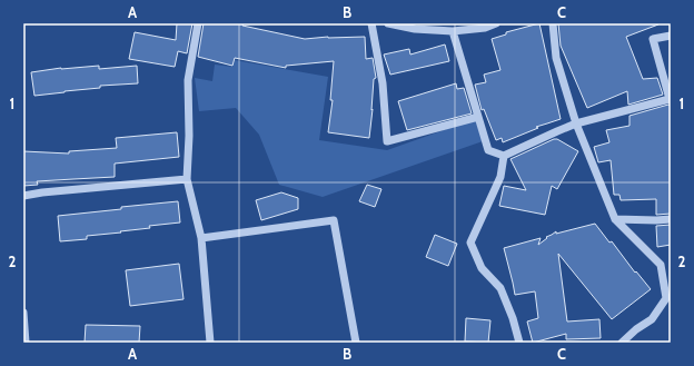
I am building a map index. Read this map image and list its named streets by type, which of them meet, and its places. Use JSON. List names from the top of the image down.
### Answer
{
  "grid": {
    "columns": ["A", "B", "C"],
    "rows": ["1", "2"]
  }
}
